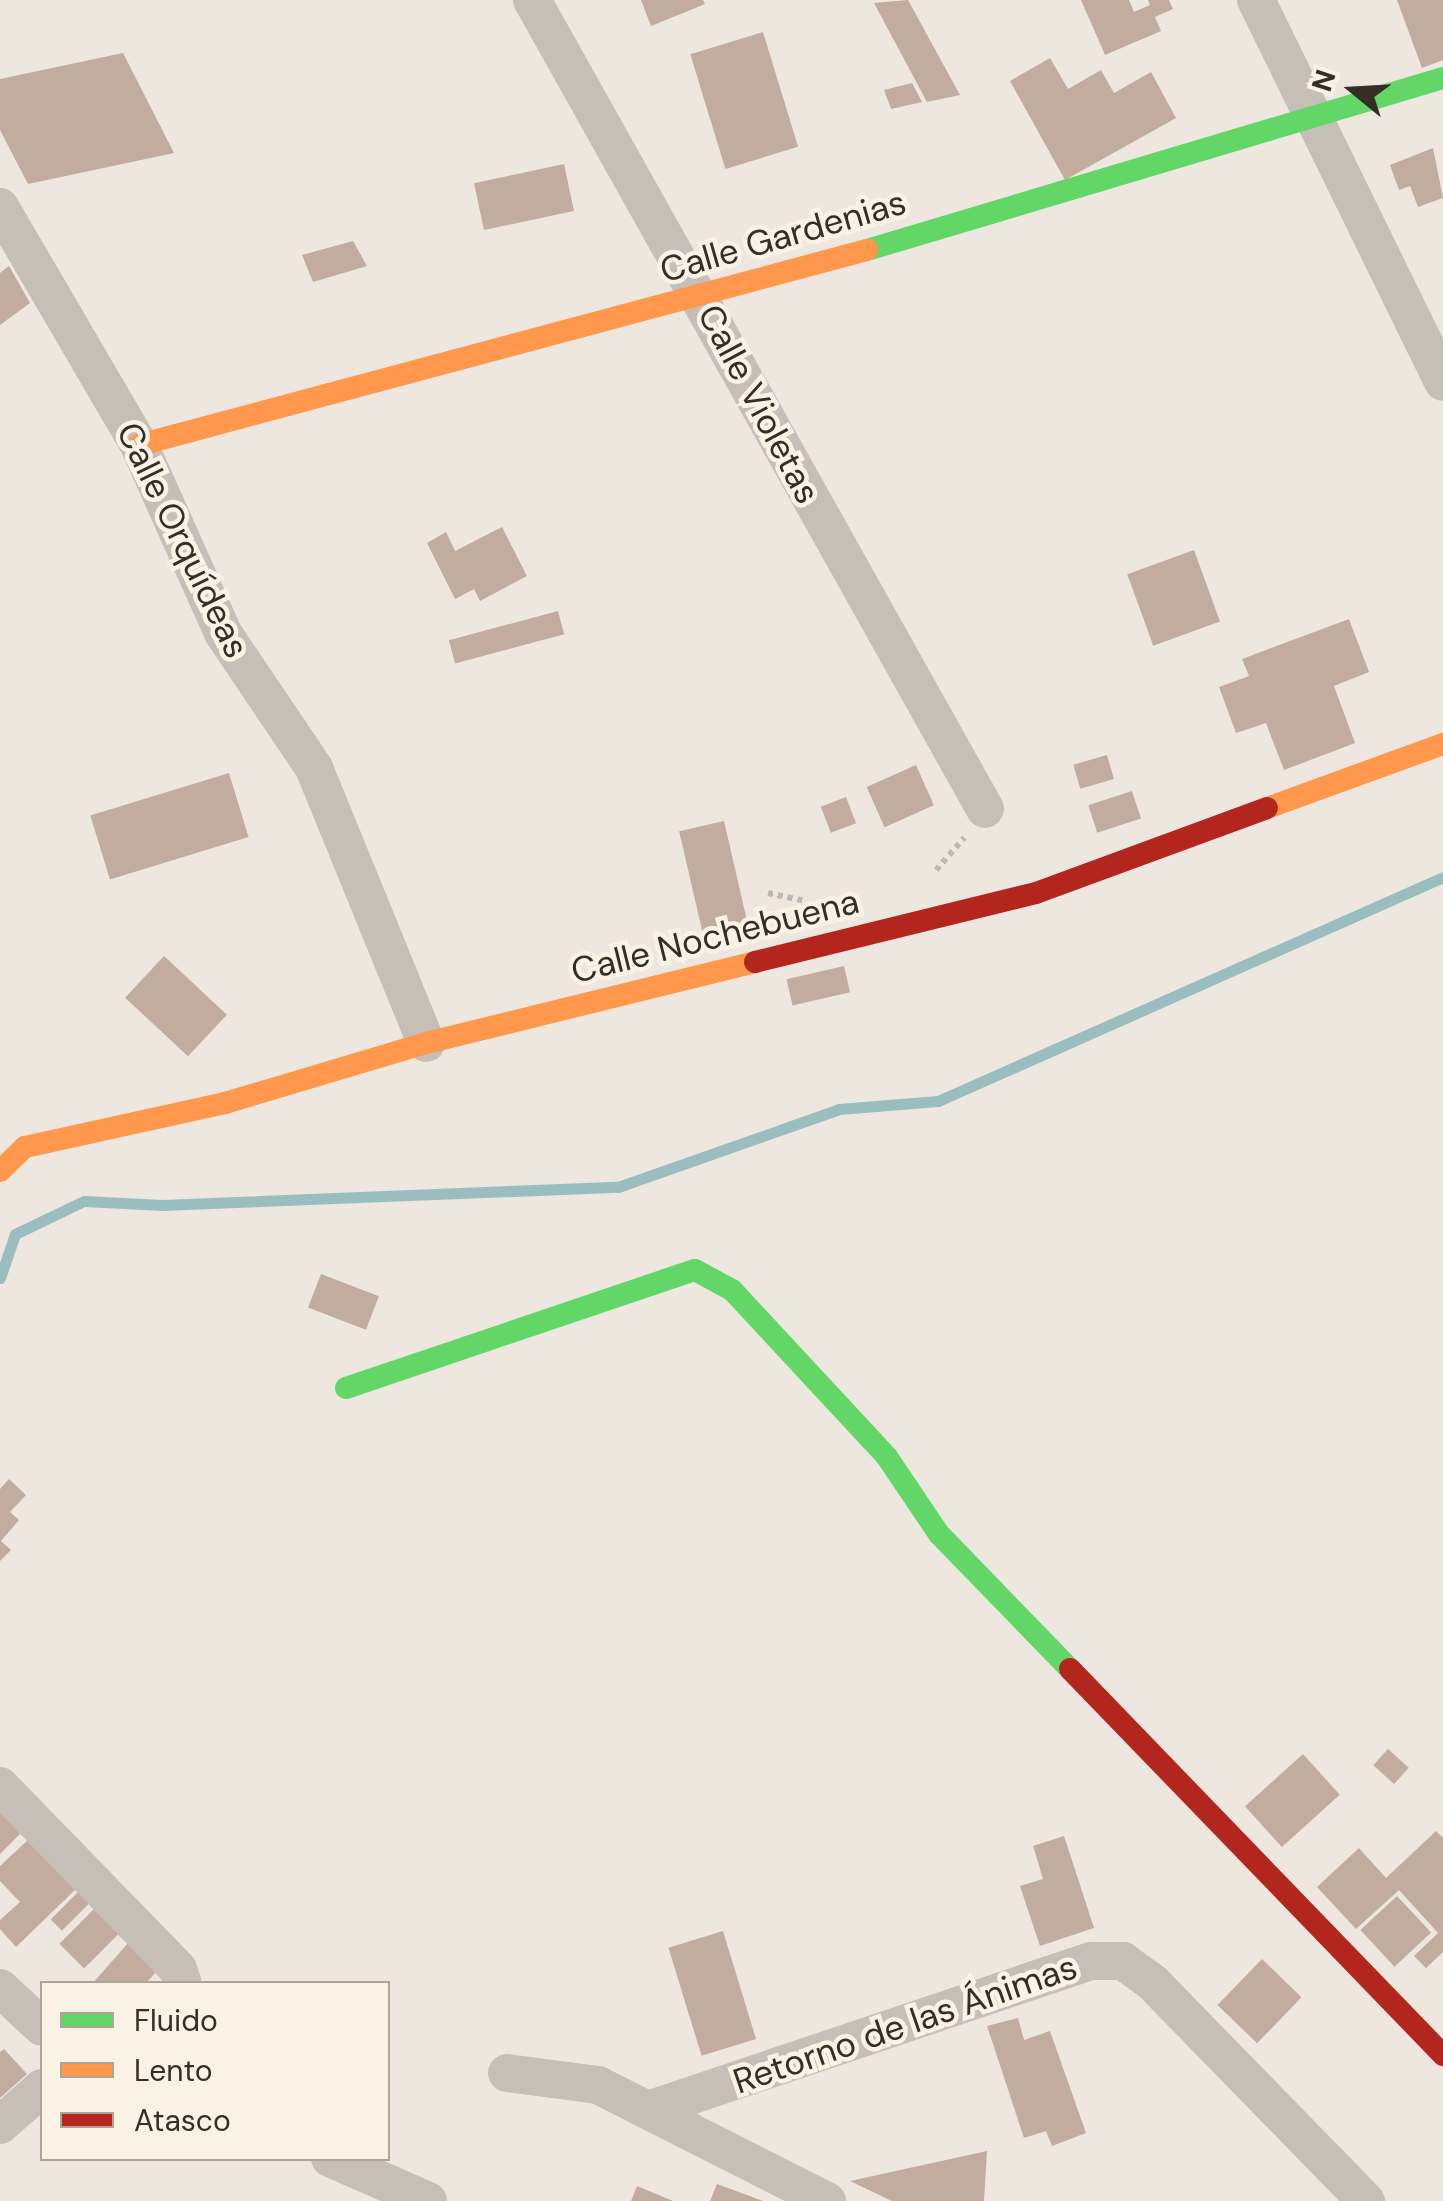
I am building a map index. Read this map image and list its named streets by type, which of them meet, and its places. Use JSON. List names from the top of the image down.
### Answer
{
  "streets": {
    "street": [
      "Calle Gardenias",
      "Calle Violetas",
      "Calle Orquídeas",
      "Calle Nochebuena",
      "Retorno de las Ánimas"
    ]
  },
  "crossings": [
    ["Calle Gardenias", "Calle Violetas"],
    ["Calle Gardenias", "Calle Orquídeas"],
    ["Calle Orquídeas", "Calle Nochebuena"]
  ],
  "legend": ["Fluido", "Lento", "Atasco"],
  "north": "left"
}
